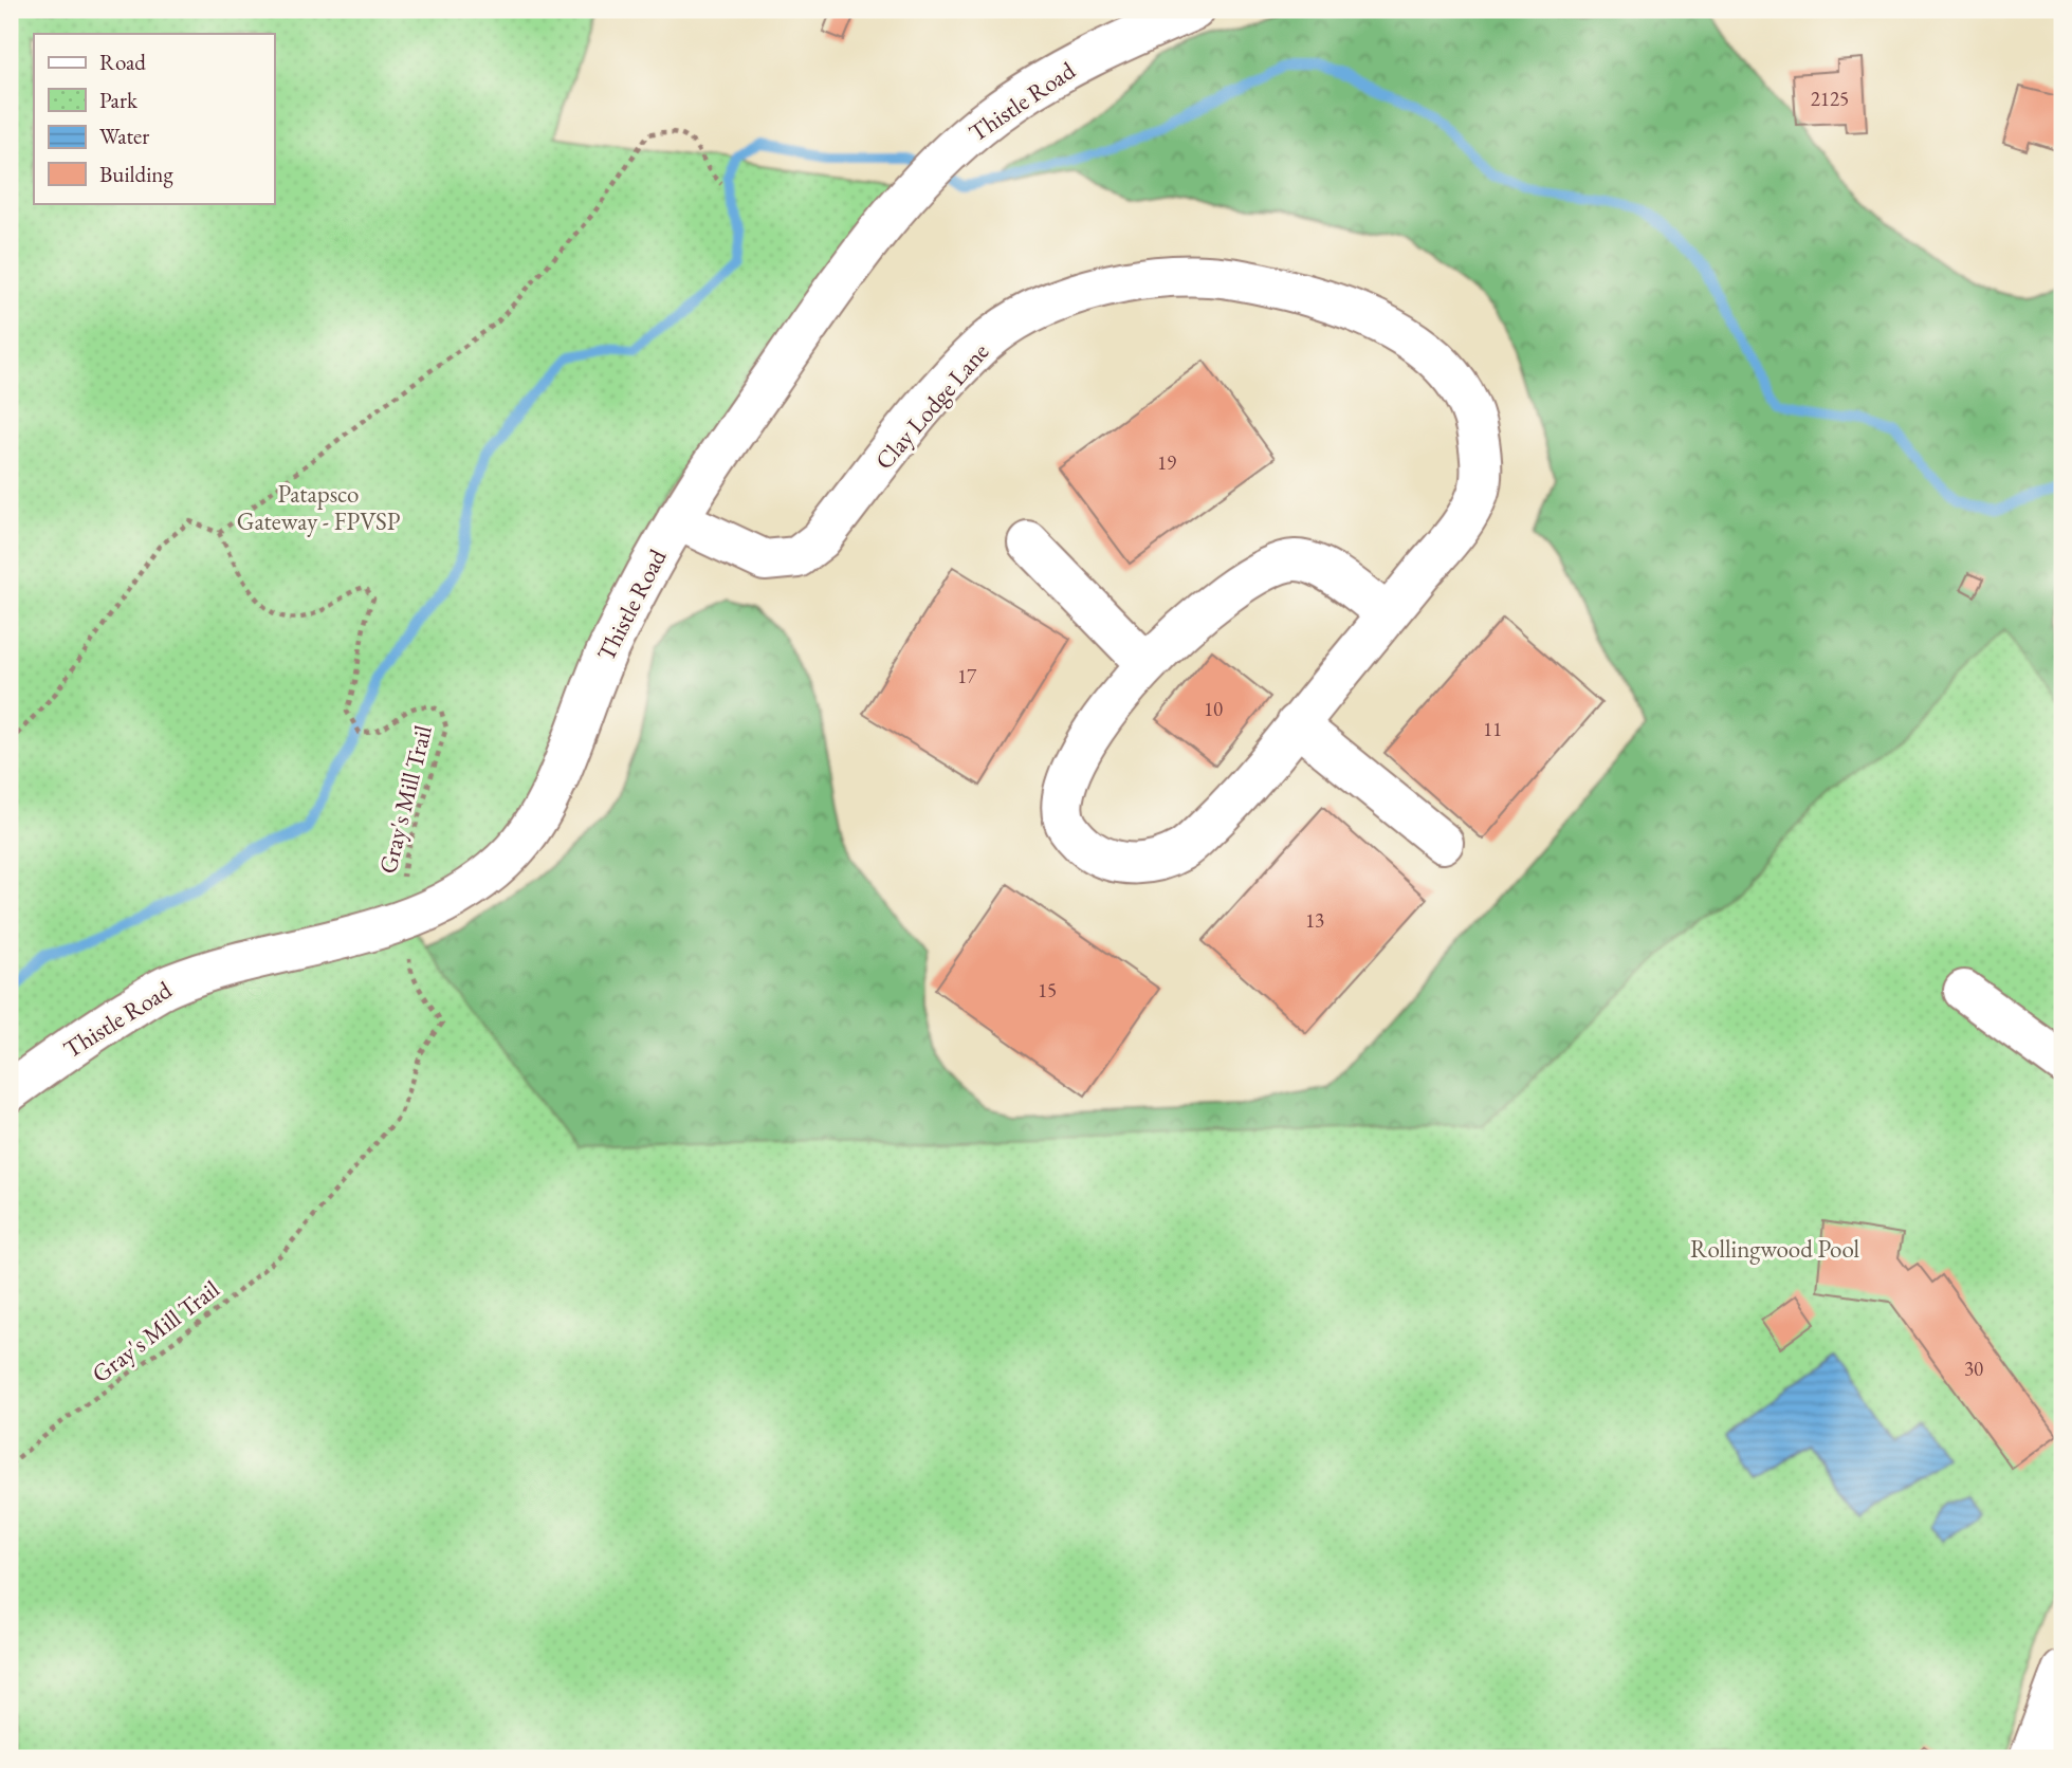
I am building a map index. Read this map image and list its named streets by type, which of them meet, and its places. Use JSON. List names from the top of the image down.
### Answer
{
  "streets": {
    "street": ["Thistle Road", "Clay Lodge Lane"],
    "path": ["Gray's Mill Trail"]
  },
  "crossings": [
    ["Thistle Road", "Clay Lodge Lane"],
    ["Thistle Road", "Gray's Mill Trail"]
  ],
  "parks": ["Patapsco Gateway - FPVSP", "Rollingwood Pool"],
  "house_numbers": [
    "2125",
    "19",
    "17",
    "10",
    "11",
    "13",
    "15",
    "30"
  ],
  "legend": [
    "Road",
    "Park",
    "Water",
    "Building"
  ]
}
